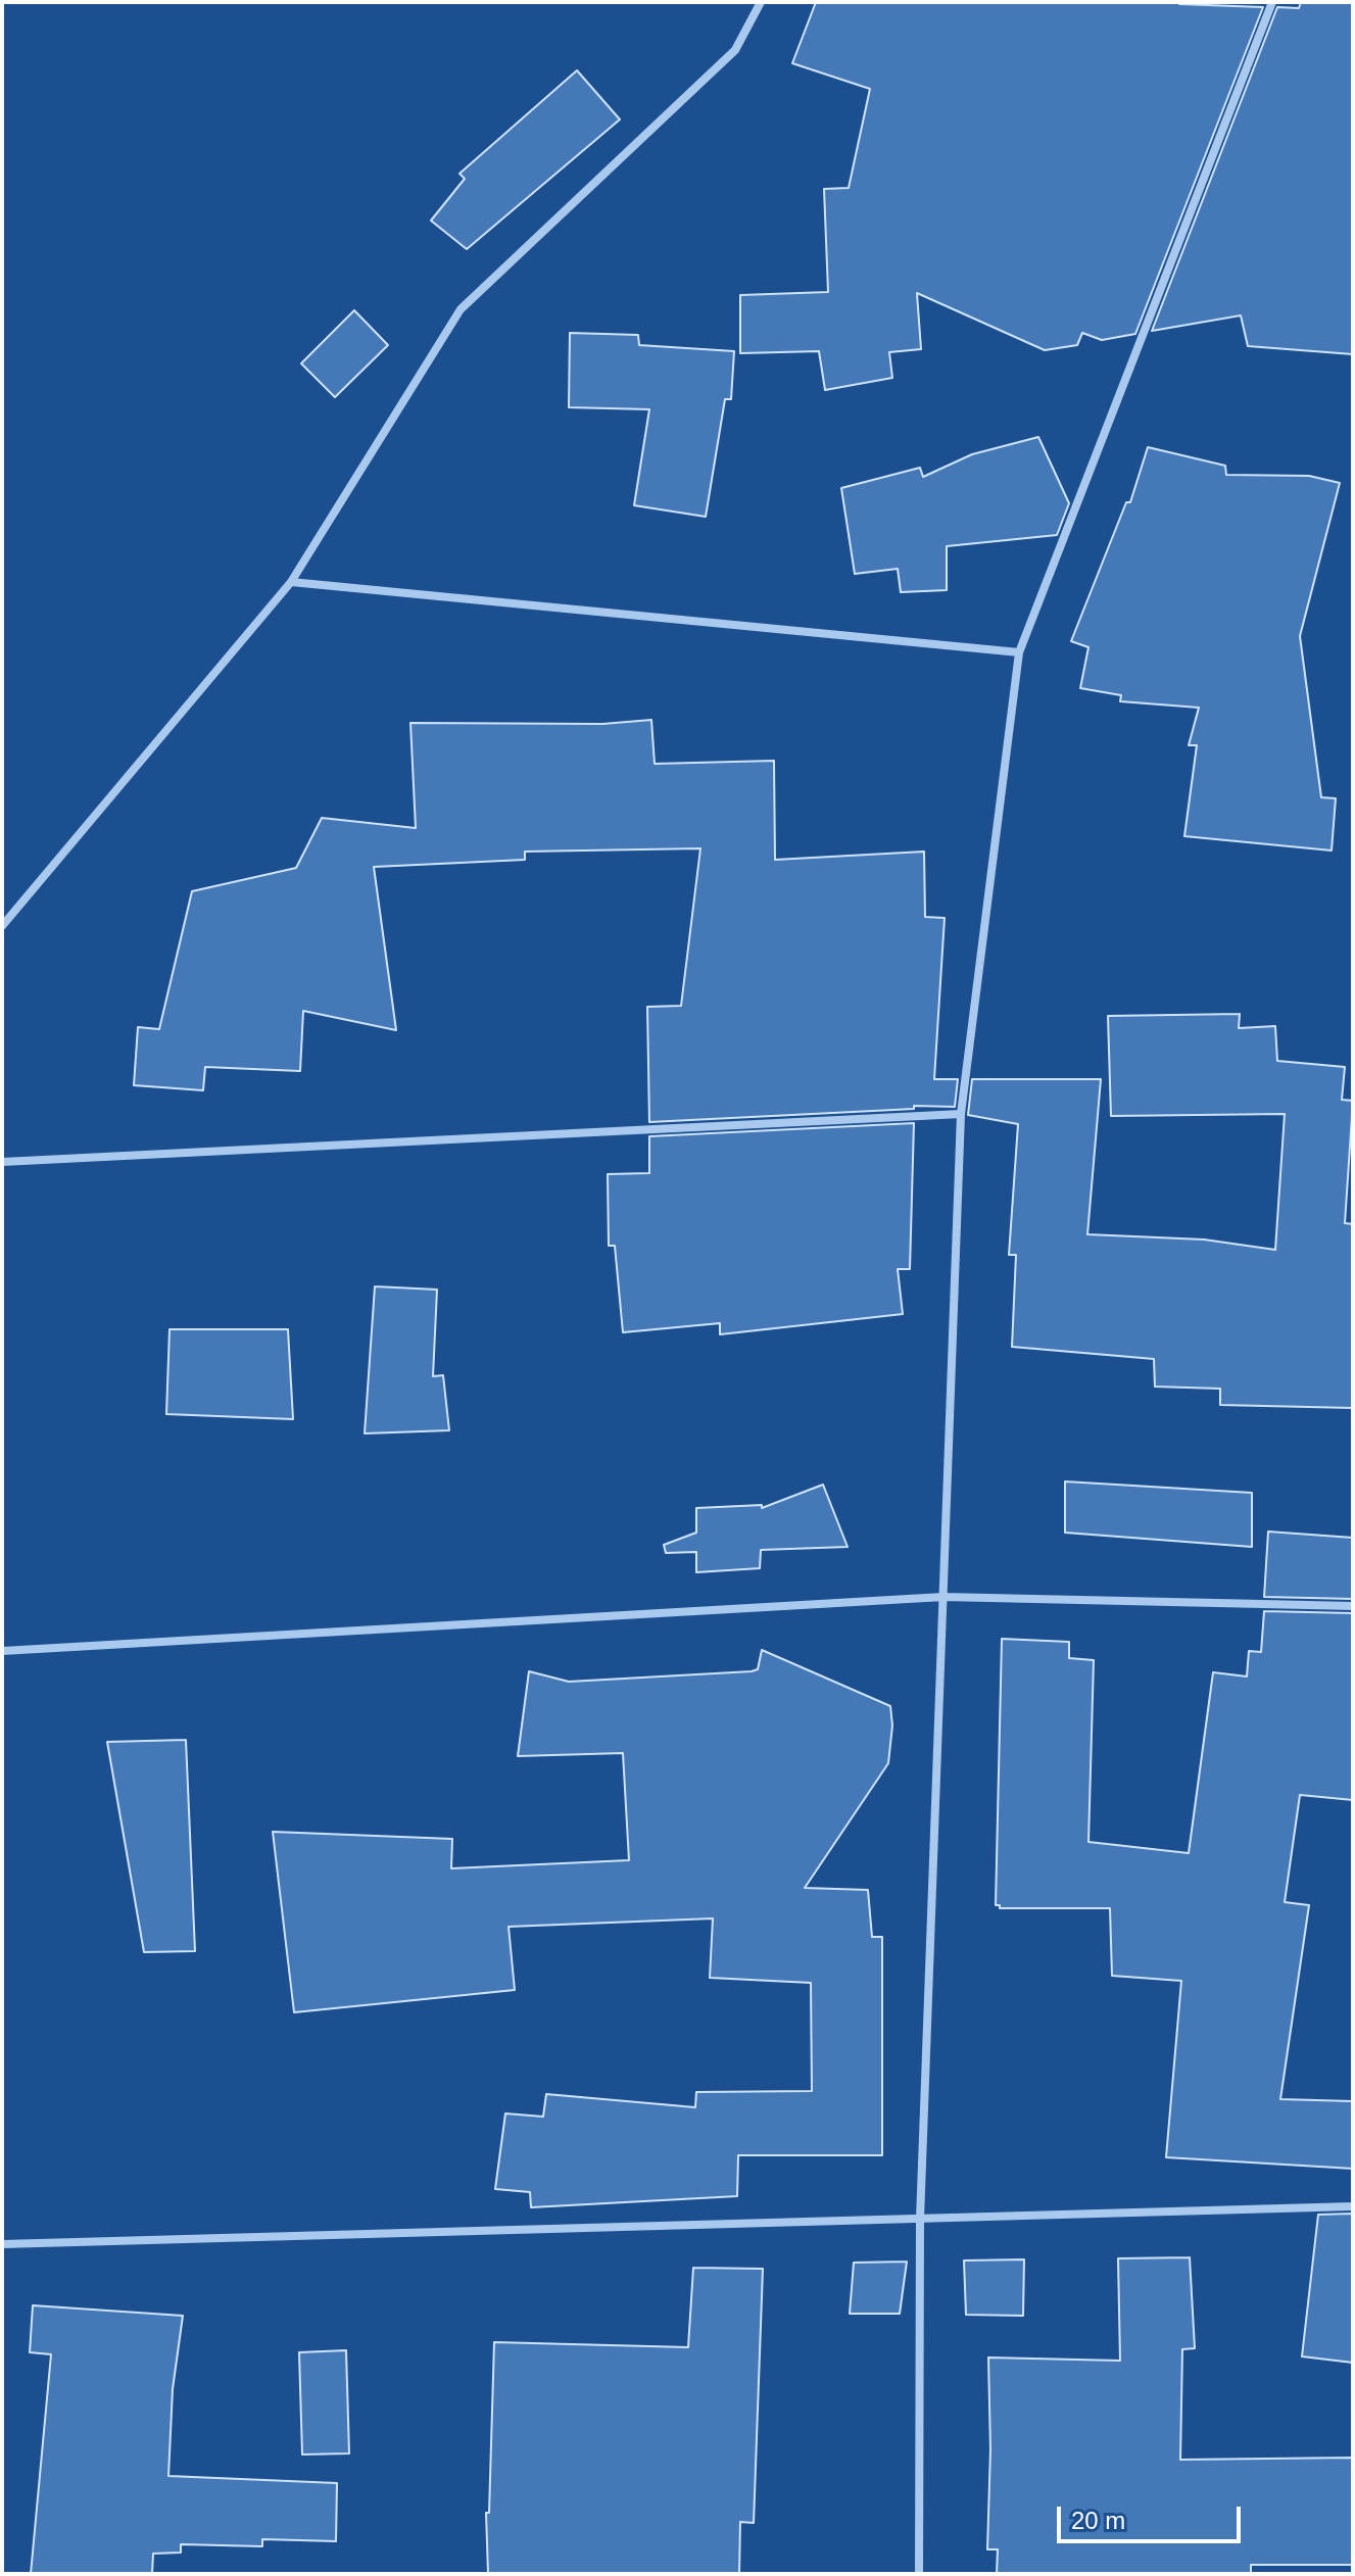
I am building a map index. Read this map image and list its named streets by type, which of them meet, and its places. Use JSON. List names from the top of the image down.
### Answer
{
  "scale_bar": "20 m"
}
